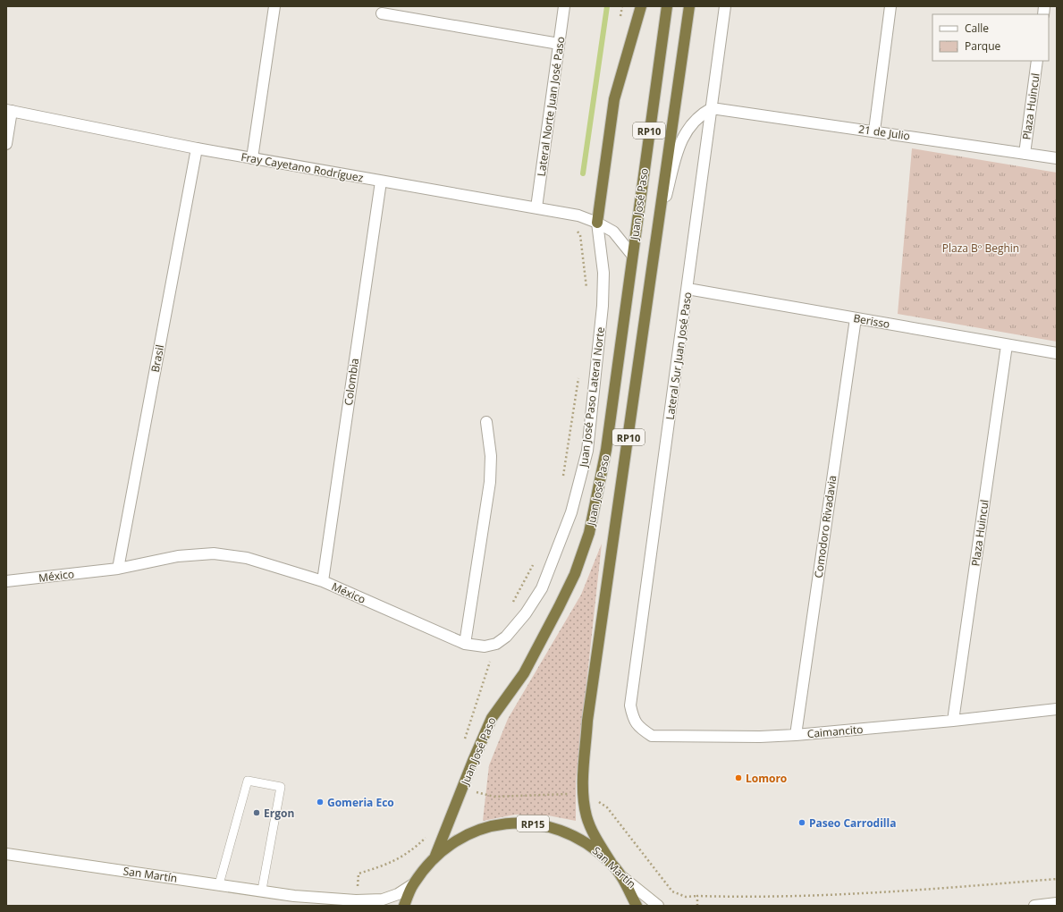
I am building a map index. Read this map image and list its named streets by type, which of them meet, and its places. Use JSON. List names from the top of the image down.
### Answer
{
  "streets": {
    "highway": [
      "RP10",
      "Juan José Paso",
      "RP15",
      "San Martín"
    ],
    "street": [
      "Lateral Norte Juan José Paso",
      "Plaza Huincul",
      "21 de Julio",
      "Fray Cayetano Rodríguez",
      "Berisso",
      "Lateral Sur Juan José Paso",
      "Brasil",
      "Colombia",
      "Juan José Paso Lateral Norte",
      "Comodoro Rivadavia",
      "México",
      "Caimancito"
    ]
  },
  "crossings": [
    ["Lateral Norte Juan José Paso", "Fray Cayetano Rodríguez"],
    ["Plaza Huincul", "21 de Julio"],
    ["Plaza Huincul", "Berisso"],
    ["Plaza Huincul", "Caimancito"],
    ["21 de Julio", "Lateral Sur Juan José Paso"],
    ["Fray Cayetano Rodríguez", "Juan José Paso"],
    ["Fray Cayetano Rodríguez", "Brasil"],
    ["Fray Cayetano Rodríguez", "Colombia"],
    ["Fray Cayetano Rodríguez", "Juan José Paso Lateral Norte"],
    ["Juan José Paso", "San Martín"],
    ["Berisso", "Lateral Sur Juan José Paso"],
    ["Berisso", "Comodoro Rivadavia"],
    ["Lateral Sur Juan José Paso", "Caimancito"],
    ["Brasil", "México"],
    ["Colombia", "México"],
    ["Comodoro Rivadavia", "Caimancito"],
    ["RP15", "San Martín"]
  ],
  "parks": ["Plaza Bº Beghin"],
  "places": [
    "Lomoro",
    "Gomeria Eco",
    "Ergon",
    "Paseo Carrodilla"
  ],
  "legend": ["Calle", "Parque"]
}
